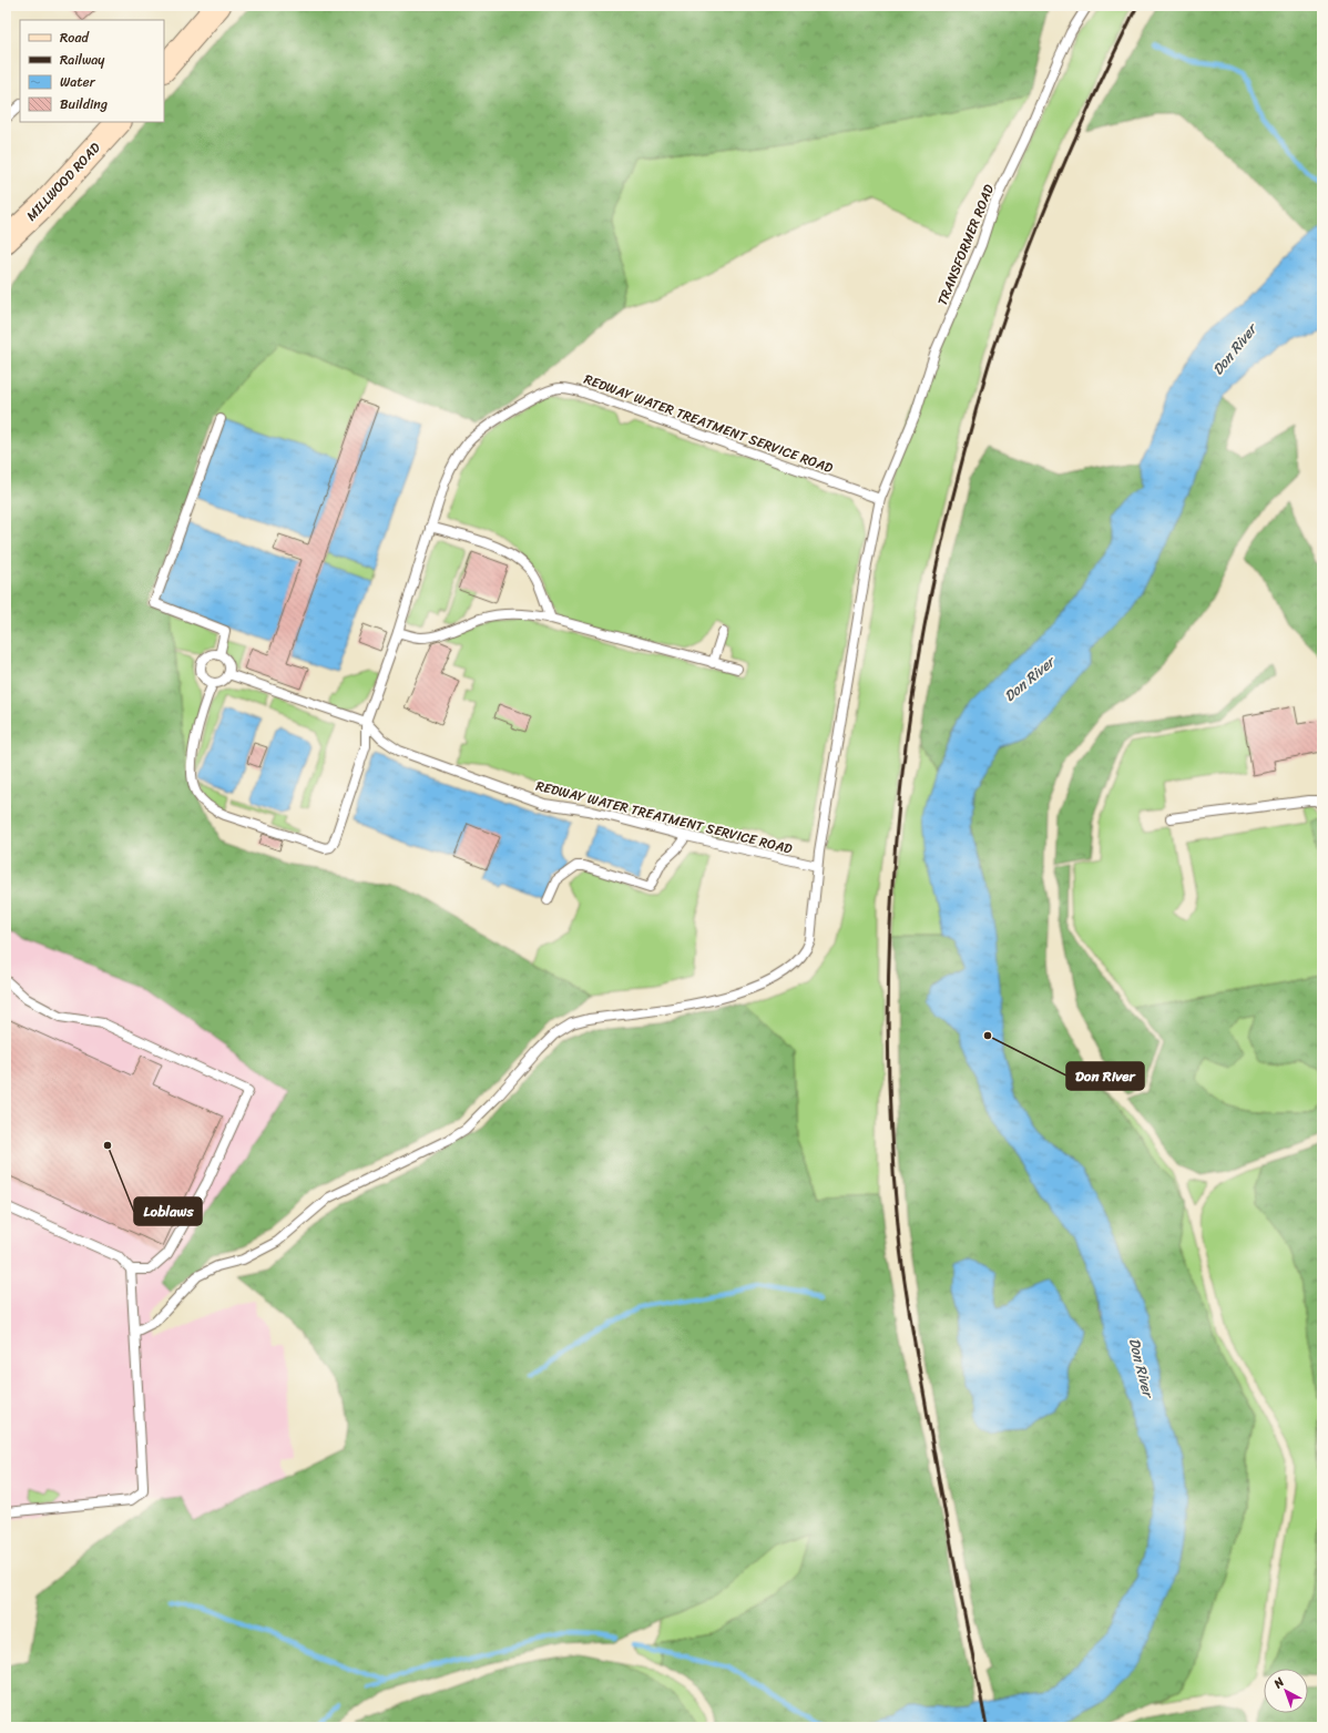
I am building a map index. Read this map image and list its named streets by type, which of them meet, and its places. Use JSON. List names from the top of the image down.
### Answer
{
  "streets": {
    "main road": ["MILLWOOD ROAD"],
    "lane": ["TRANSFORMER ROAD", "REDWAY WATER TREATMENT SERVICE ROAD"]
  },
  "crossings": [
    ["TRANSFORMER ROAD", "REDWAY WATER TREATMENT SERVICE ROAD"]
  ],
  "water": ["Don River"],
  "places": ["Don River", "Loblaws"],
  "legend": [
    "Road",
    "Railway",
    "Water",
    "Building"
  ],
  "north": "top left"
}
